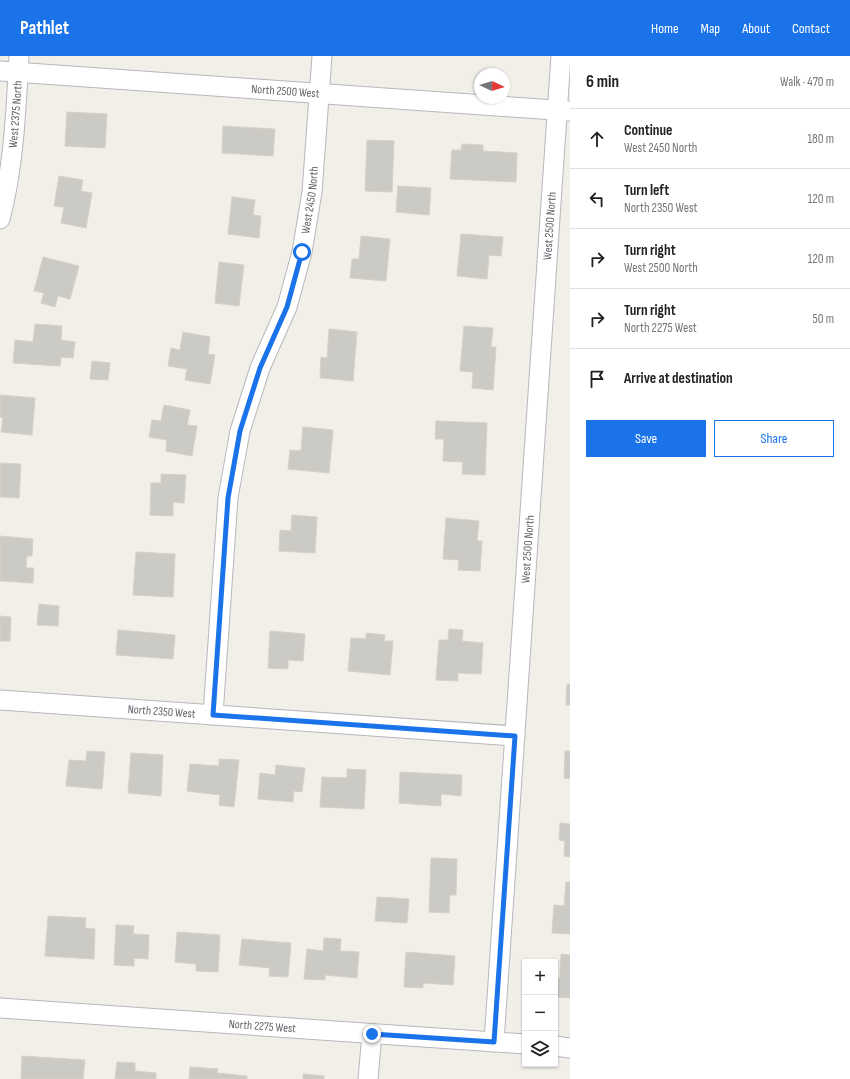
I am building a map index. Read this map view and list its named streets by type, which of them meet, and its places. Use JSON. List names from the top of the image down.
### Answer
{
  "streets": {
    "street": [
      "North 2500 West",
      "West 2375 North",
      "West 2450 North",
      "West 2500 North",
      "North 2350 West",
      "North 2275 West"
    ]
  },
  "crossings": [
    ["North 2500 West", "West 2375 North"],
    ["North 2500 West", "West 2450 North"],
    ["North 2500 West", "West 2500 North"],
    ["West 2450 North", "North 2350 West"],
    ["West 2500 North", "North 2350 West"],
    ["West 2500 North", "North 2275 West"]
  ],
  "north": "right",
  "page": {
    "header": "Pathlet",
    "nav": [
      "Home",
      "Map",
      "About",
      "Contact"
    ],
    "heading": ["6 min", "Walk · 470 m"],
    "list": [
      ["Continue", "West 2450 North", "180 m"],
      ["Turn left", "North 2350 West", "120 m"],
      ["Turn right", "West 2500 North", "120 m"],
      ["Turn right", "North 2275 West", "50 m"],
      "Arrive at destination"
    ],
    "buttons": ["Save", "Share"],
    "map_buttons": ["+", "−"]
  }
}
